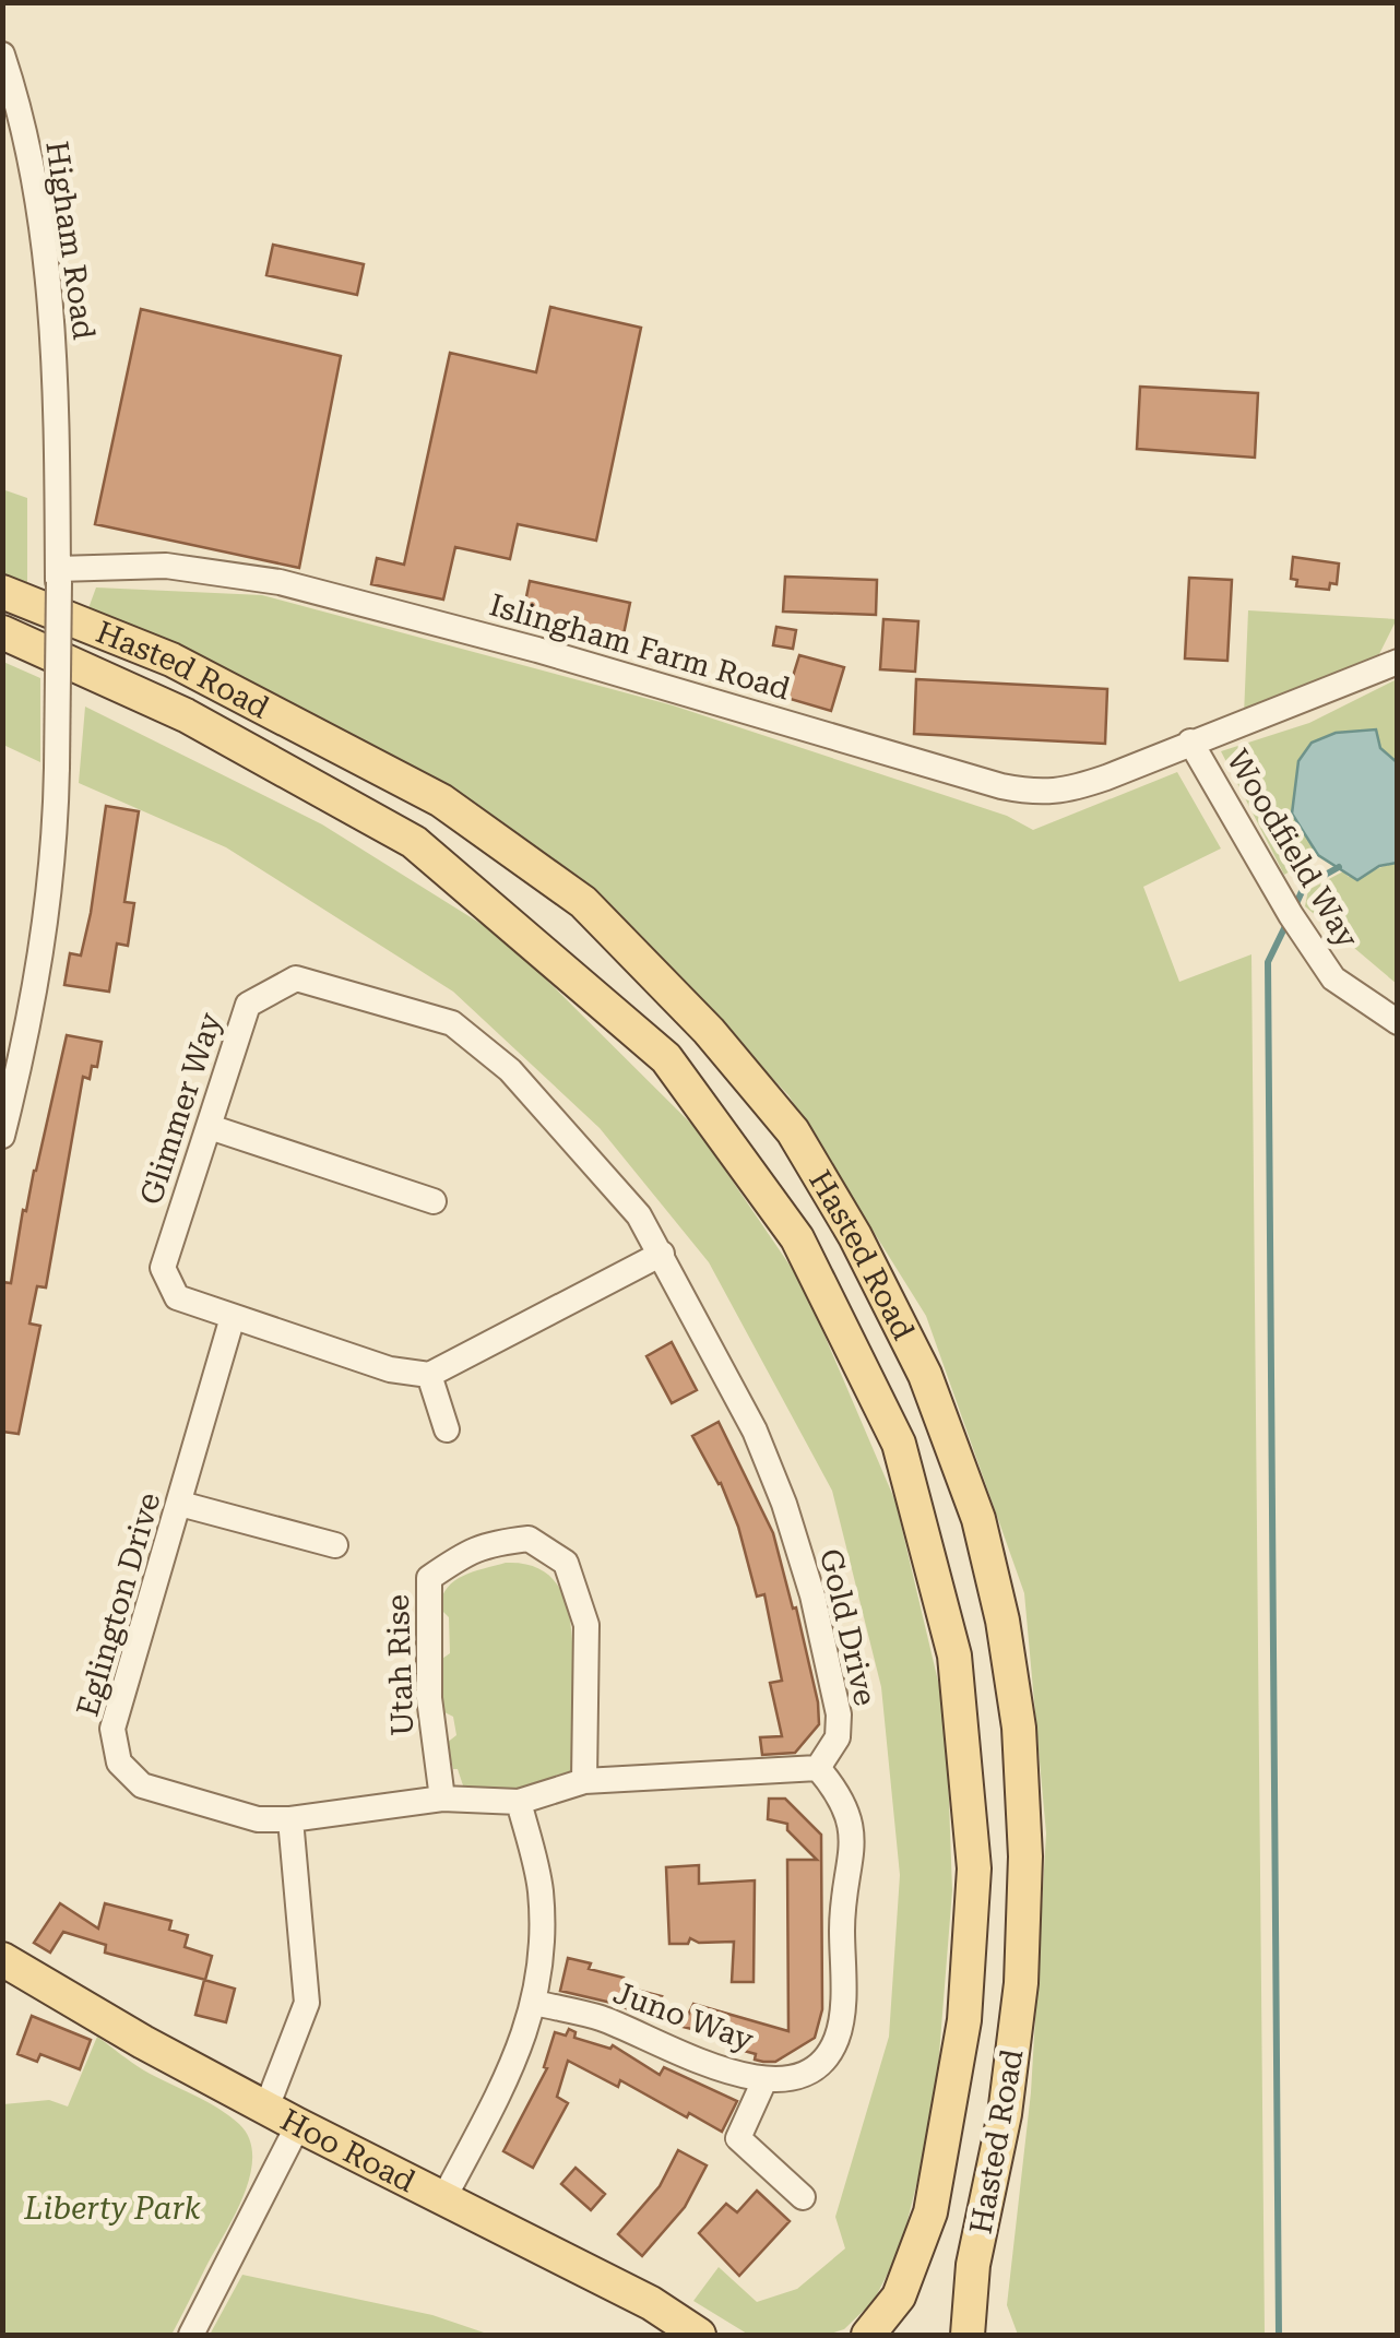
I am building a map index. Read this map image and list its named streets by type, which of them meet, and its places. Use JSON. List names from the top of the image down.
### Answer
{
  "streets": {
    "main road": ["Hasted Road", "Hoo Road"],
    "street": [
      "Higham Road",
      "Islingham Farm Road",
      "Woodfield Way",
      "Glimmer Way",
      "Eglington Drive",
      "Gold Drive",
      "Utah Rise",
      "Juno Way"
    ]
  },
  "crossings": [
    ["Higham Road", "Islingham Farm Road"],
    ["Islingham Farm Road", "Woodfield Way"],
    ["Glimmer Way", "Eglington Drive"],
    ["Glimmer Way", "Gold Drive"],
    ["Eglington Drive", "Utah Rise"],
    ["Gold Drive", "Juno Way"]
  ],
  "parks": ["Liberty Park"]
}
